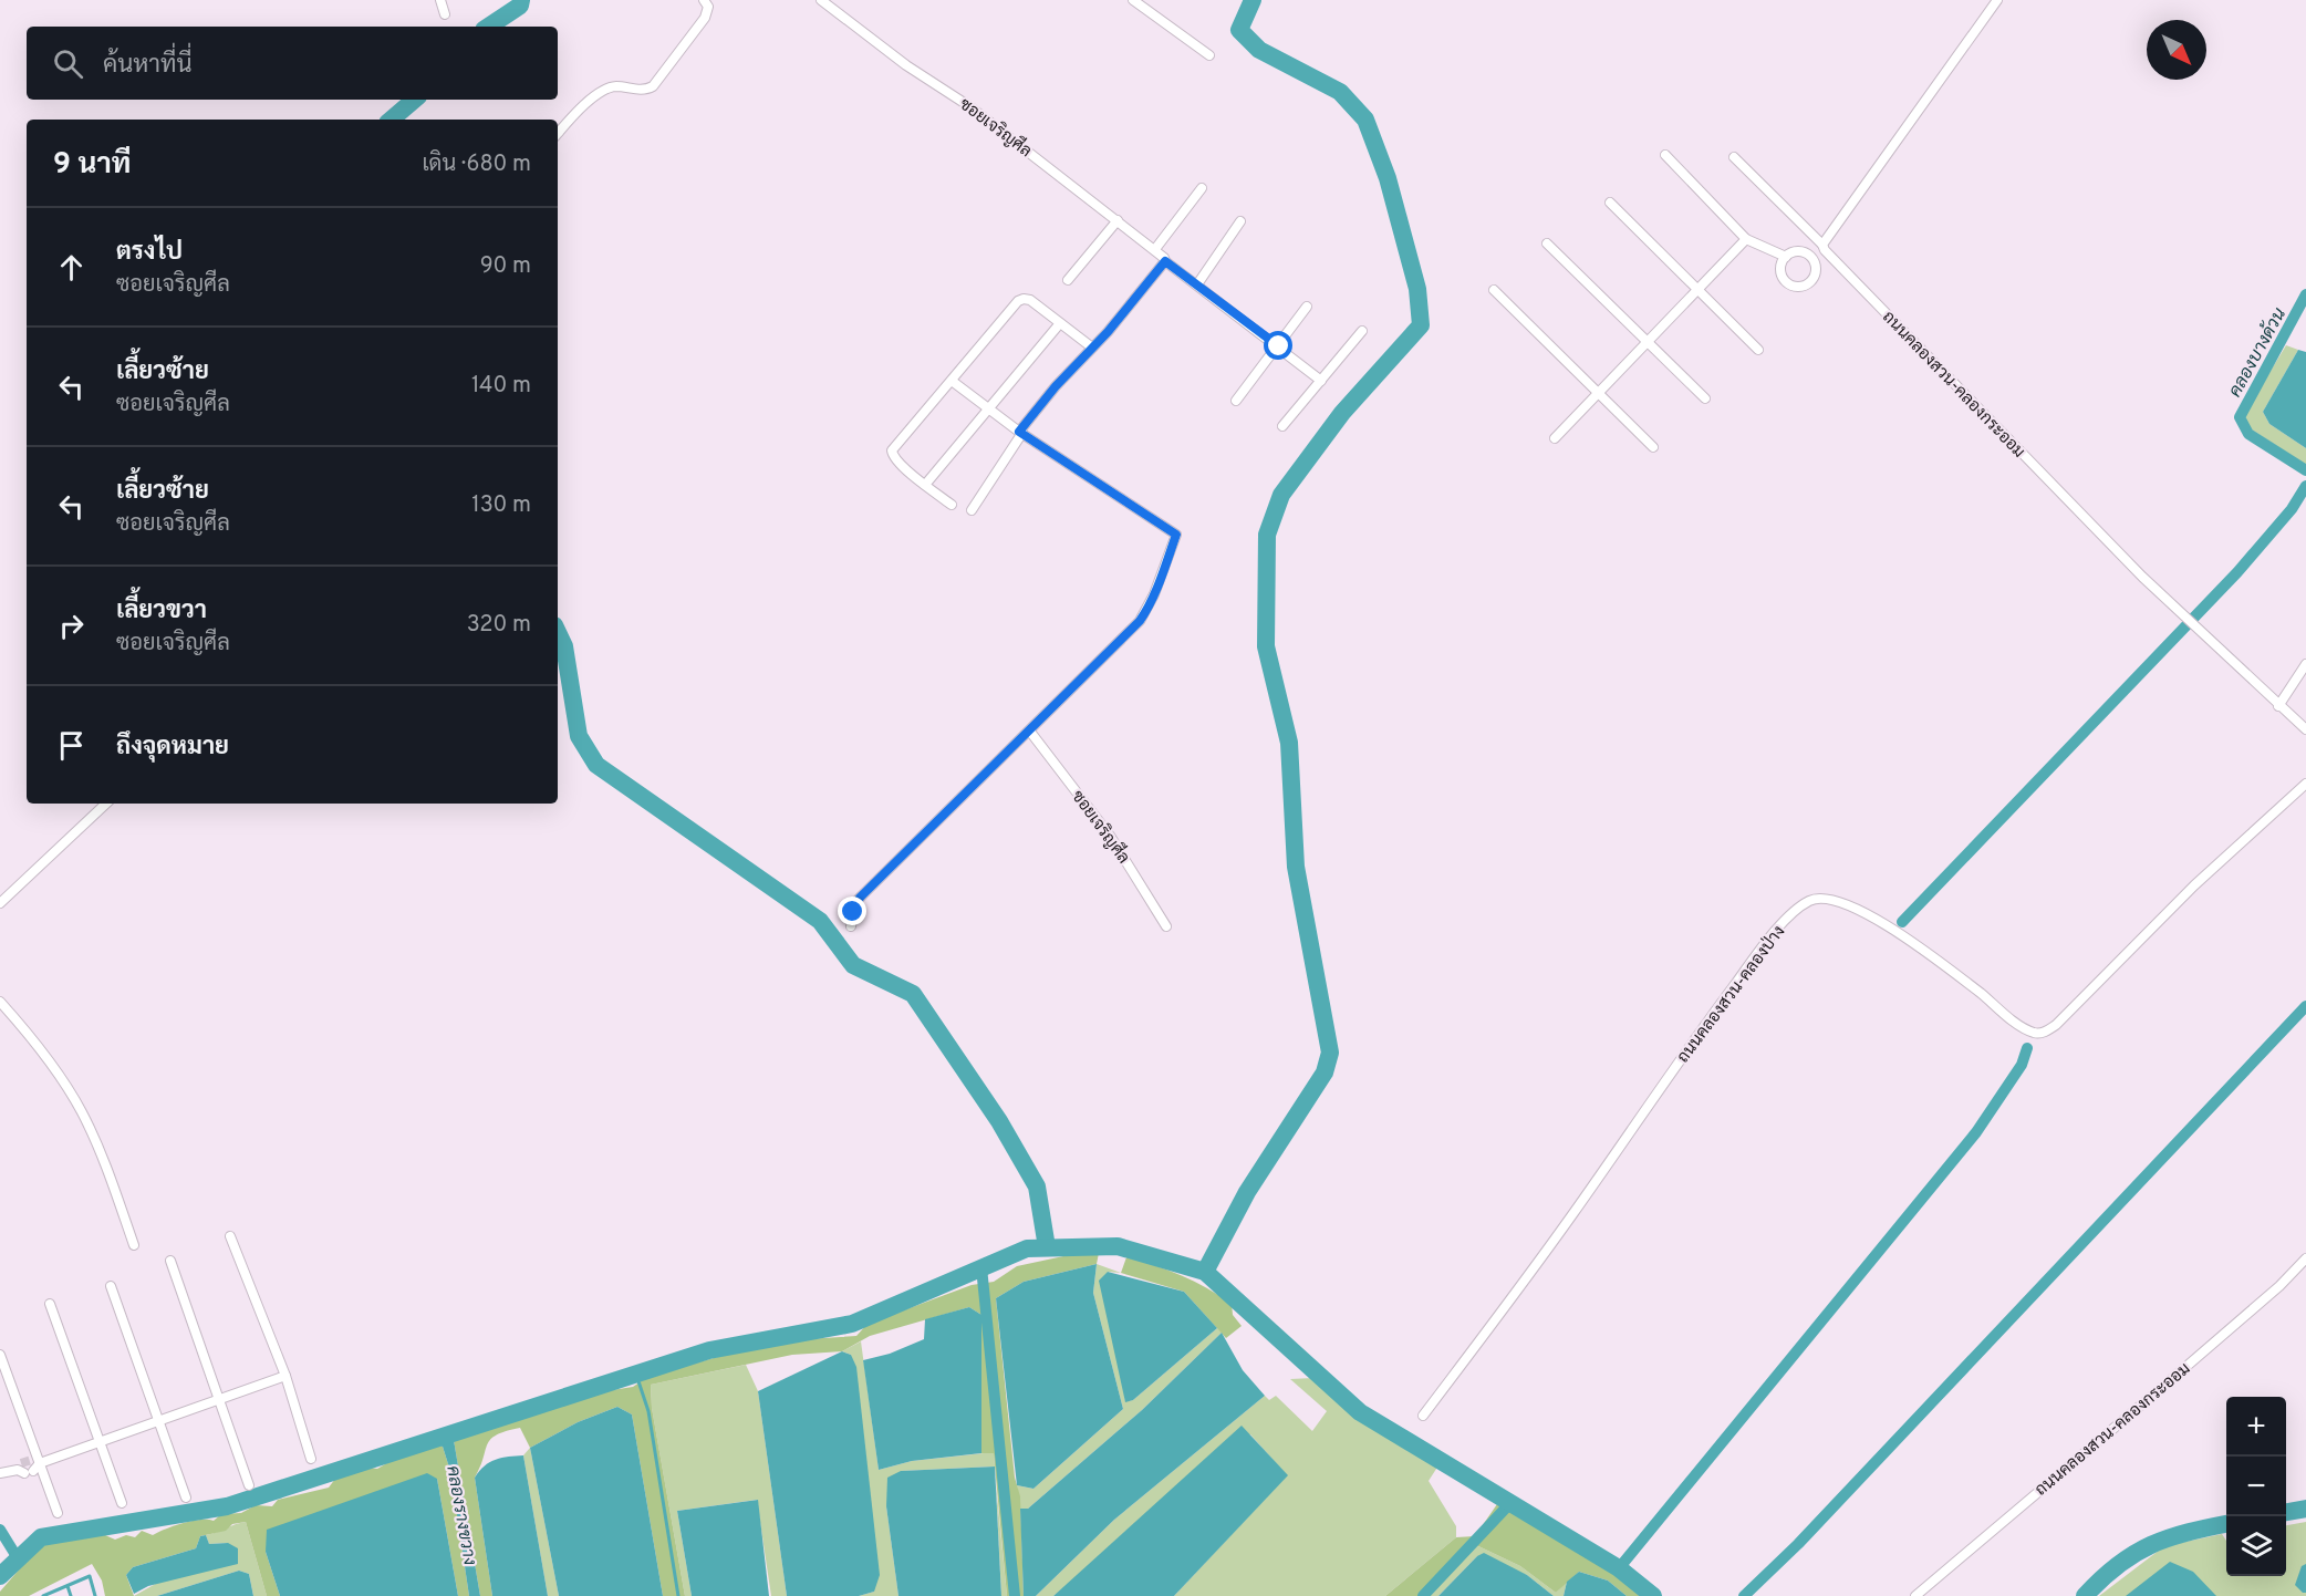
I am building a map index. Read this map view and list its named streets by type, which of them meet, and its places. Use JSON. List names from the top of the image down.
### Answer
{
  "streets": {
    "street": ["ซอยเจริญศีล", "ถนนคลองสวน-คลองกระออม", "ถนนคลองสวน-คลองป่าง"]
  },
  "water": ["คลองบางด้วน", "คลองรางขวาง"],
  "north": "bottom right",
  "page": {
    "search": "ค้นหาที่นี่",
    "heading": ["9 นาที", "เดิน · 680 m"],
    "list": [
      ["ตรงไป", "ซอยเจริญศีล", "90 m"],
      ["เลี้ยวซ้าย", "ซอยเจริญศีล", "140 m"],
      ["เลี้ยวซ้าย", "ซอยเจริญศีล", "130 m"],
      ["เลี้ยวขวา", "ซอยเจริญศีล", "320 m"],
      "ถึงจุดหมาย"
    ],
    "map_buttons": ["+", "−"]
  }
}
